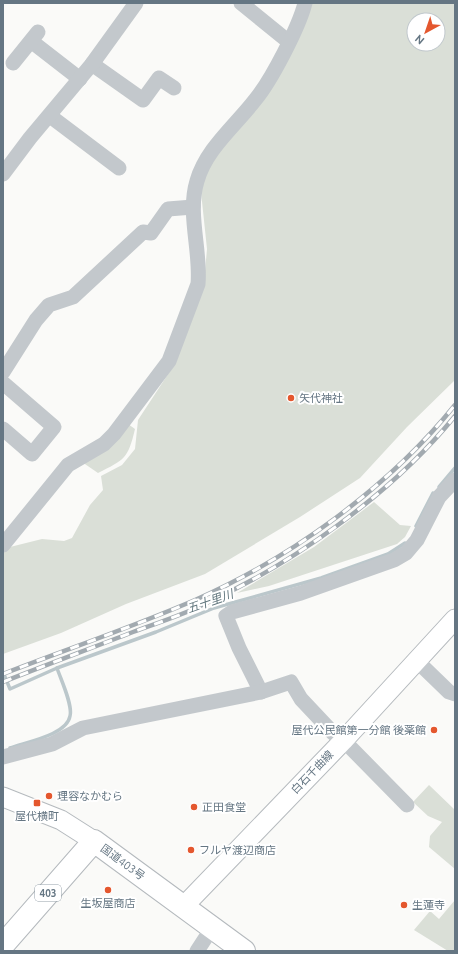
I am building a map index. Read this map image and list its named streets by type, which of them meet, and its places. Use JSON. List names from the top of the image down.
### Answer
{
  "streets": {
    "highway": ["国道403号", "403"],
    "main road": ["白石千曲線"]
  },
  "crossings": [
    ["白石千曲線", "国道403号"]
  ],
  "water": ["五十里川"],
  "places": {
    "other": [
      "矢代神社",
      "屋代公民館第一分館 後薬館",
      "理容なかむら",
      "正田食堂",
      "フルヤ渡辺商店",
      "生坂屋商店",
      "生蓮寺"
    ],
    "transit": ["屋代横町"]
  },
  "north": "bottom left"
}
